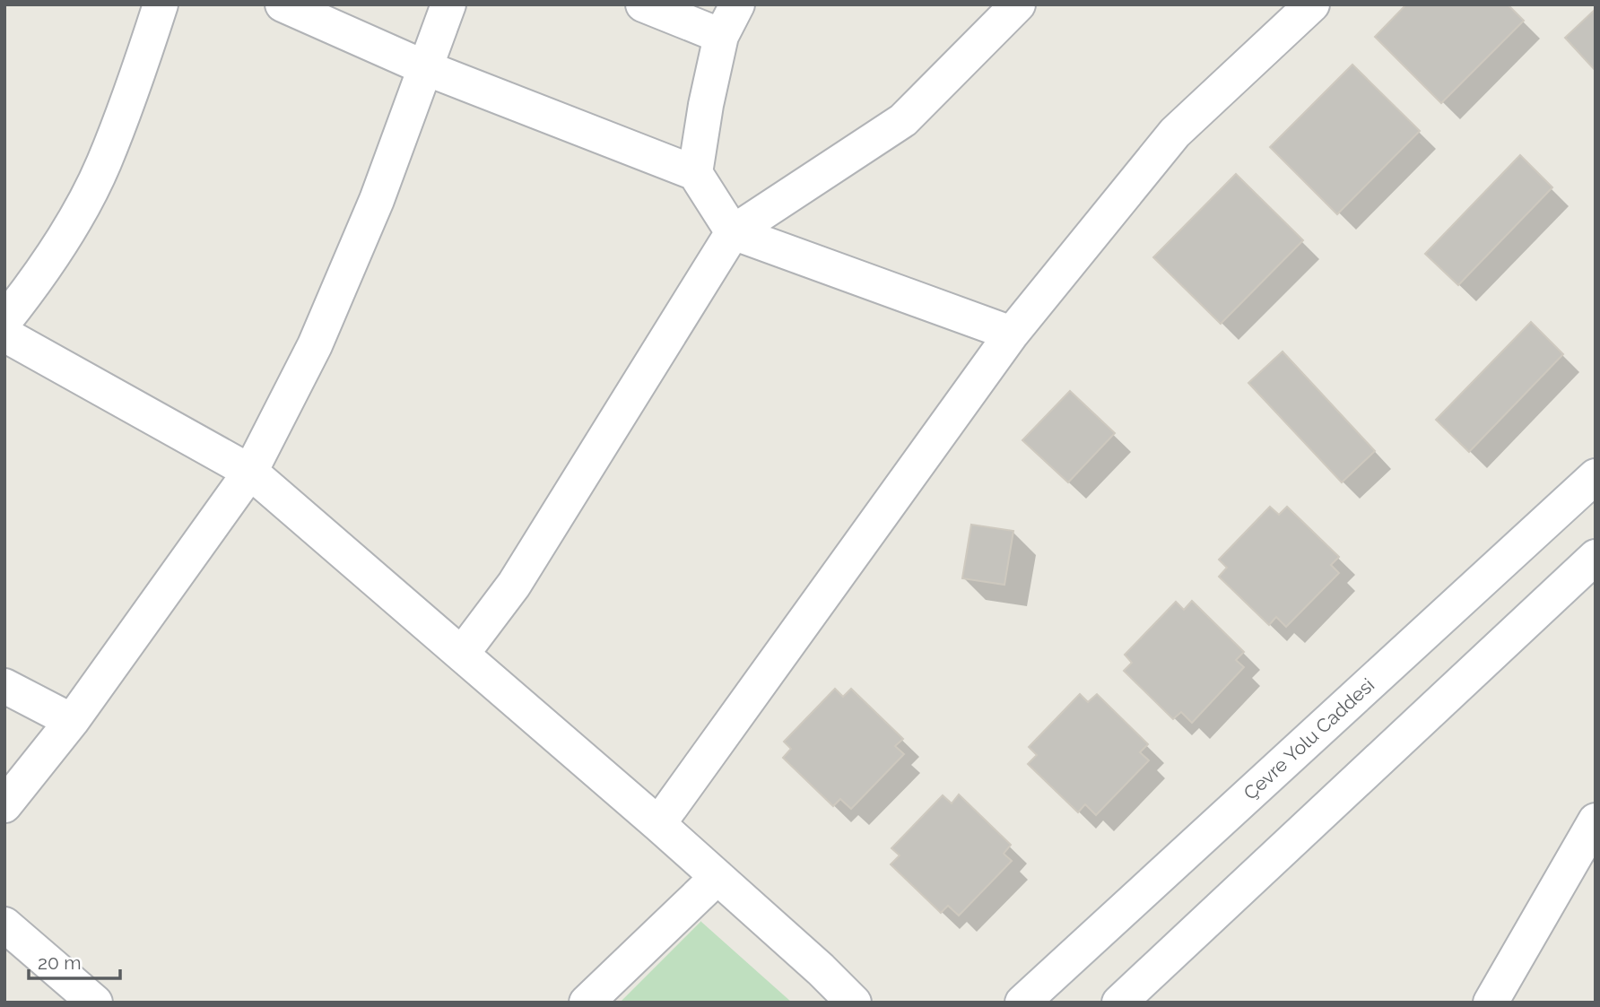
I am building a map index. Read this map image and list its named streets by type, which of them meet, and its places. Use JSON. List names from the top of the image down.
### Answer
{
  "streets": {
    "street": ["Çevre Yolu Caddesi"]
  },
  "scale_bar": "20 m"
}
